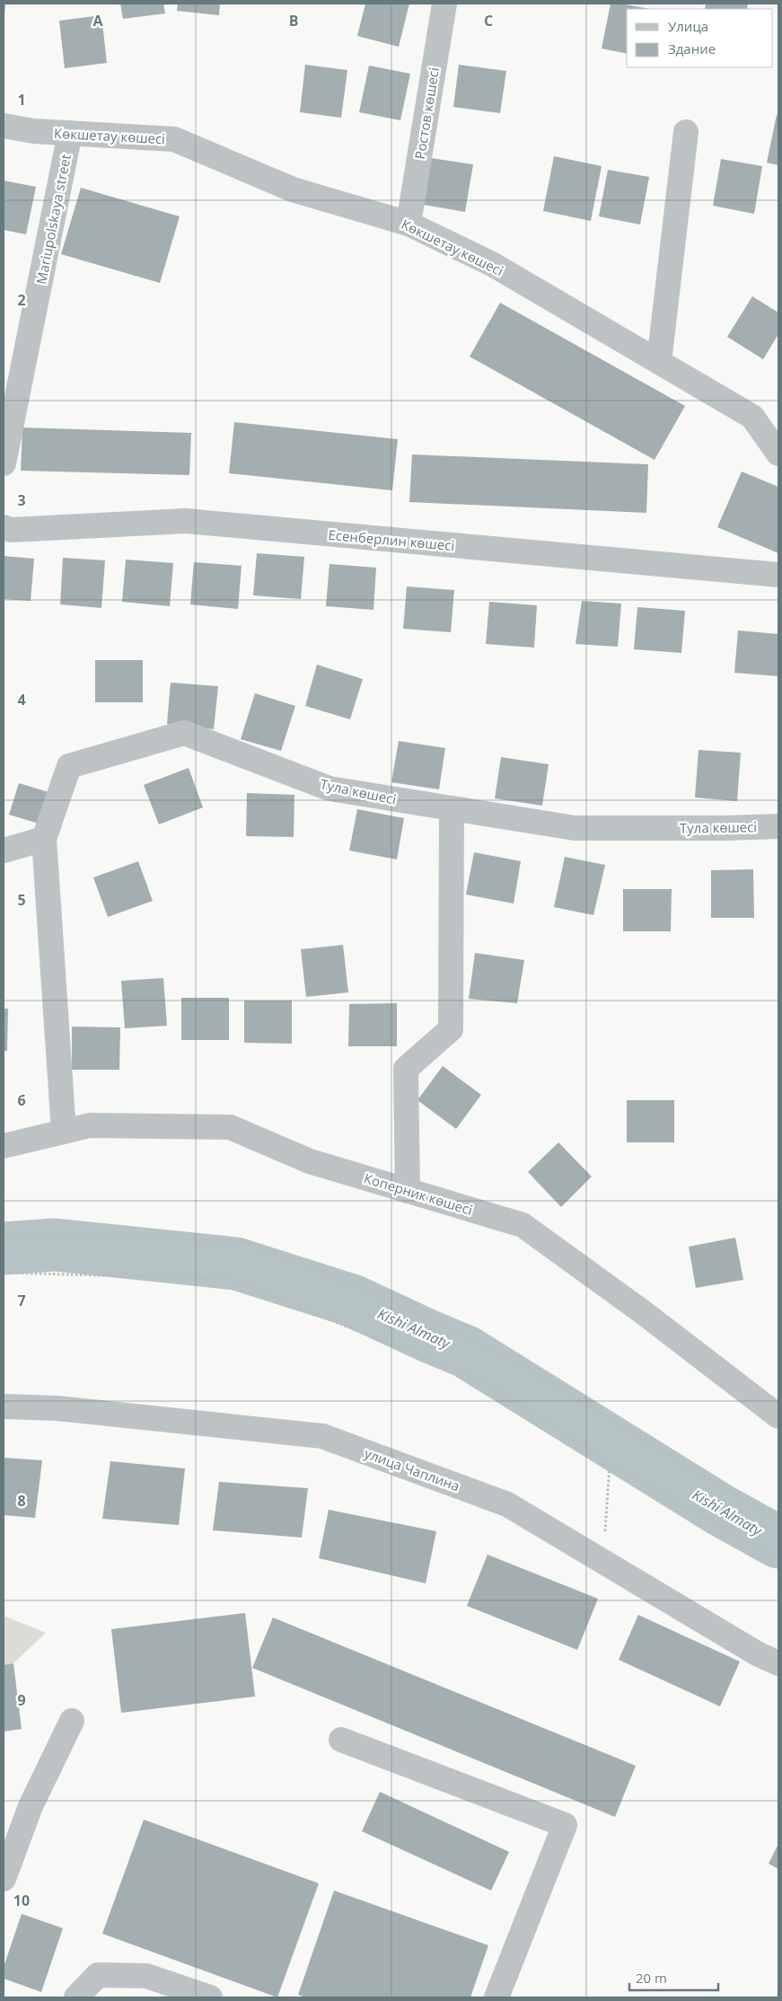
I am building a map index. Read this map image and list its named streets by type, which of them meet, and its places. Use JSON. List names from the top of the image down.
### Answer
{
  "streets": {
    "street": [
      "Ростов көшесі",
      "Көкшетау көшесі",
      "Mariupolskaya street",
      "Есенберлин көшесі",
      "Тула көшесі",
      "Коперник көшесі",
      "улица Чаплина"
    ]
  },
  "crossings": [
    ["Ростов көшесі", "Көкшетау көшесі"],
    ["Көкшетау көшесі", "Mariupolskaya street"]
  ],
  "water": ["Kіshі Almaty"],
  "legend": ["Улица", "Здание"],
  "scale_bar": "20 m",
  "grid": {
    "columns": ["A", "B", "C"],
    "rows": [
      "1",
      "2",
      "3",
      "4",
      "5",
      "6",
      "7",
      "8",
      "9",
      "10"
    ]
  }
}
